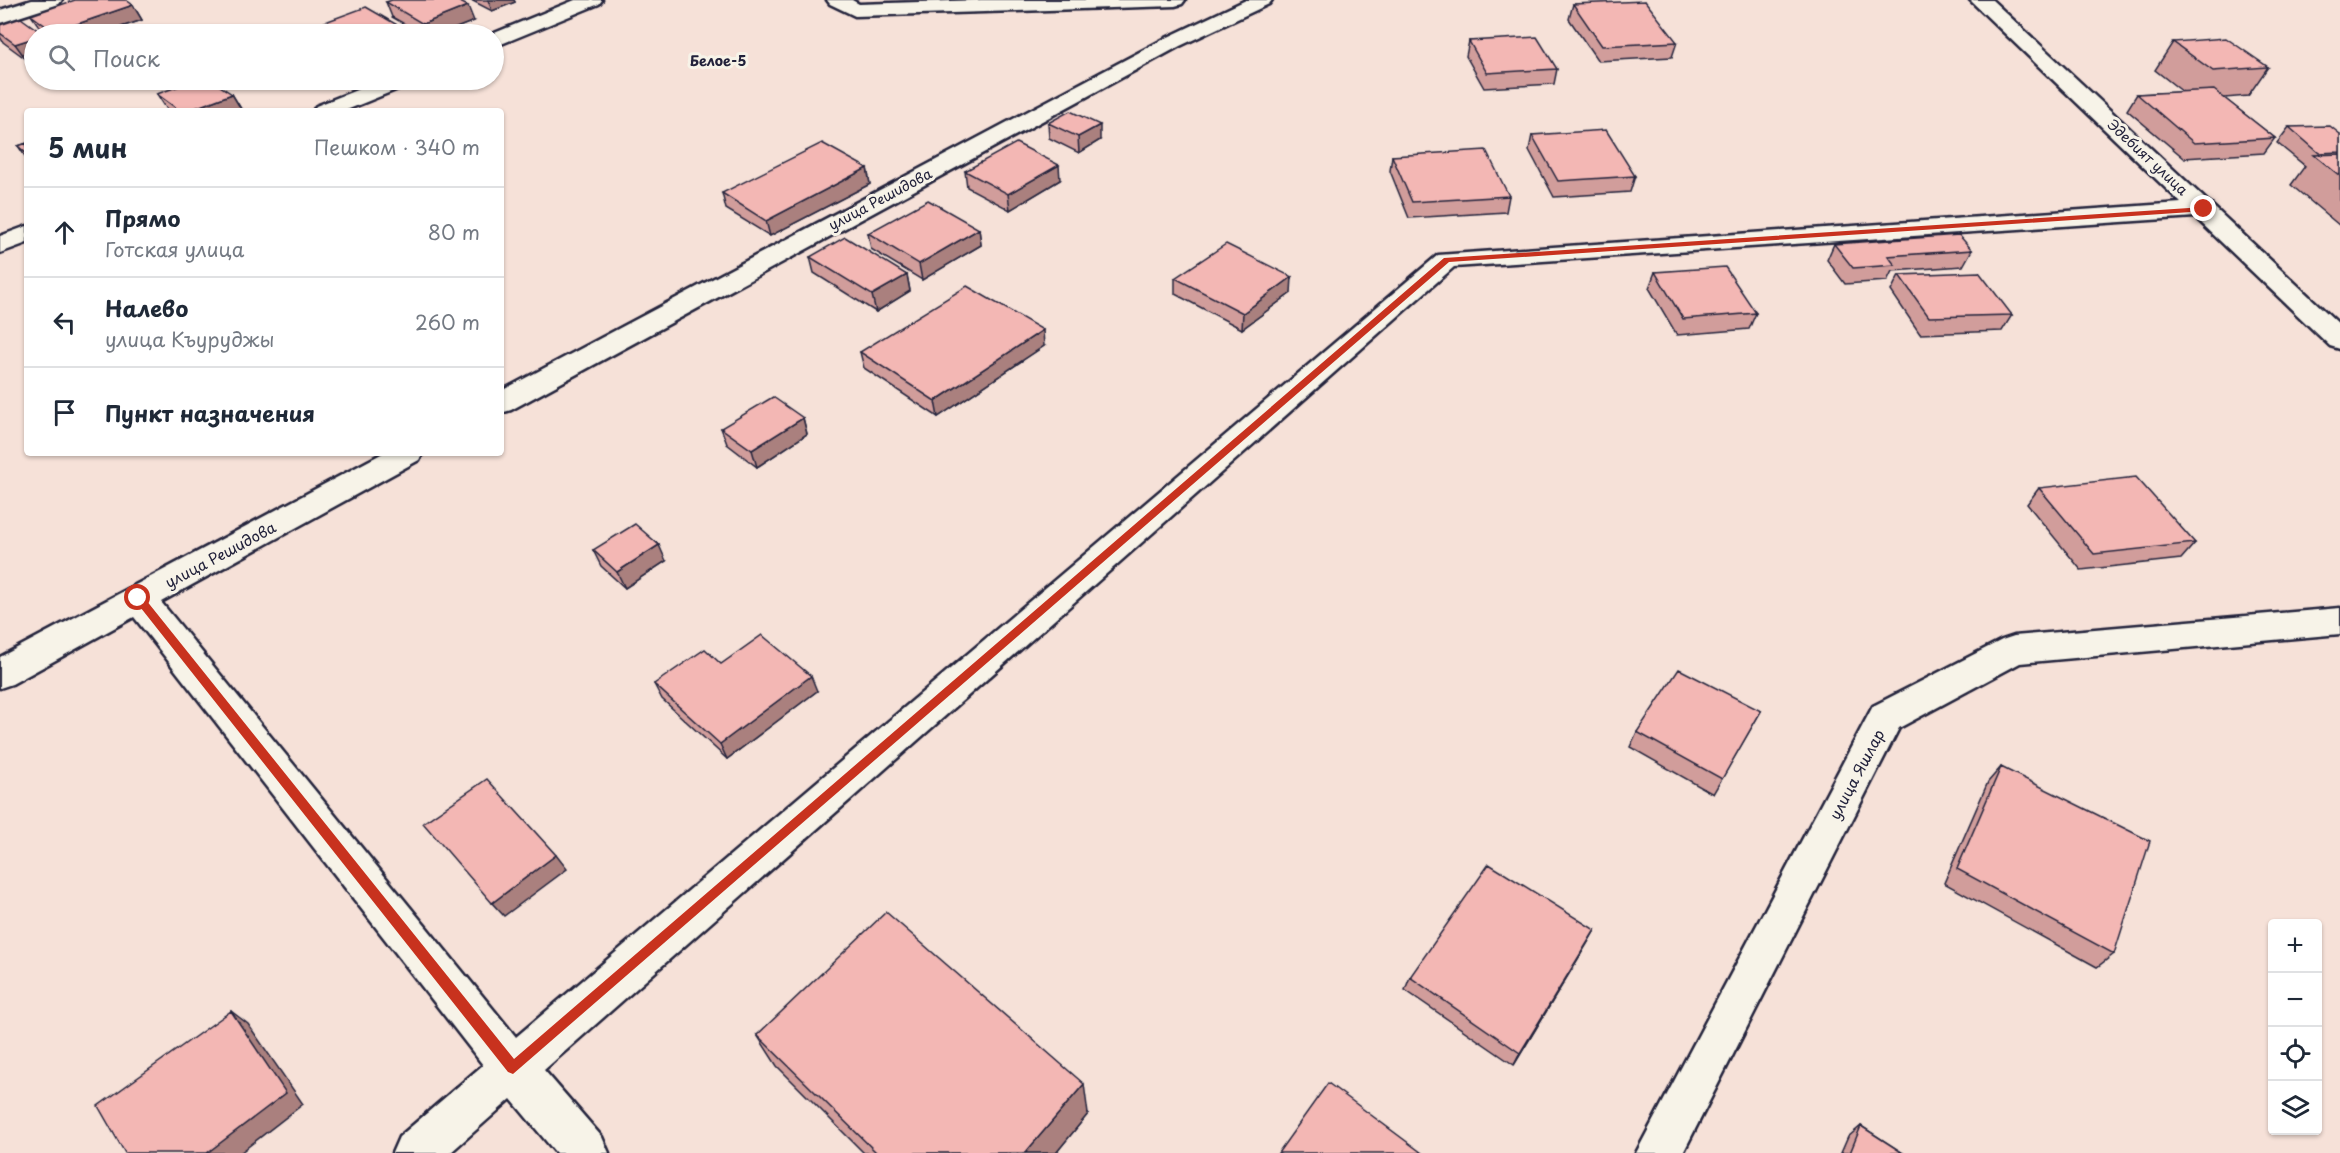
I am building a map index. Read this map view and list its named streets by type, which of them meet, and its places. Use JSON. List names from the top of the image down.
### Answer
{
  "streets": {
    "street": ["Эдебият улица", "улица Решидова", "улица Яшлар"]
  },
  "districts": ["Белое-5"],
  "page": {
    "search": "Поиск",
    "heading": ["5 мин", "Пешком · 340 m"],
    "list": [
      ["Прямо", "Готская улица", "80 m"],
      ["Налево", "улица Къуруджы", "260 m"],
      "Пункт назначения"
    ],
    "map_buttons": ["+", "−"]
  }
}
